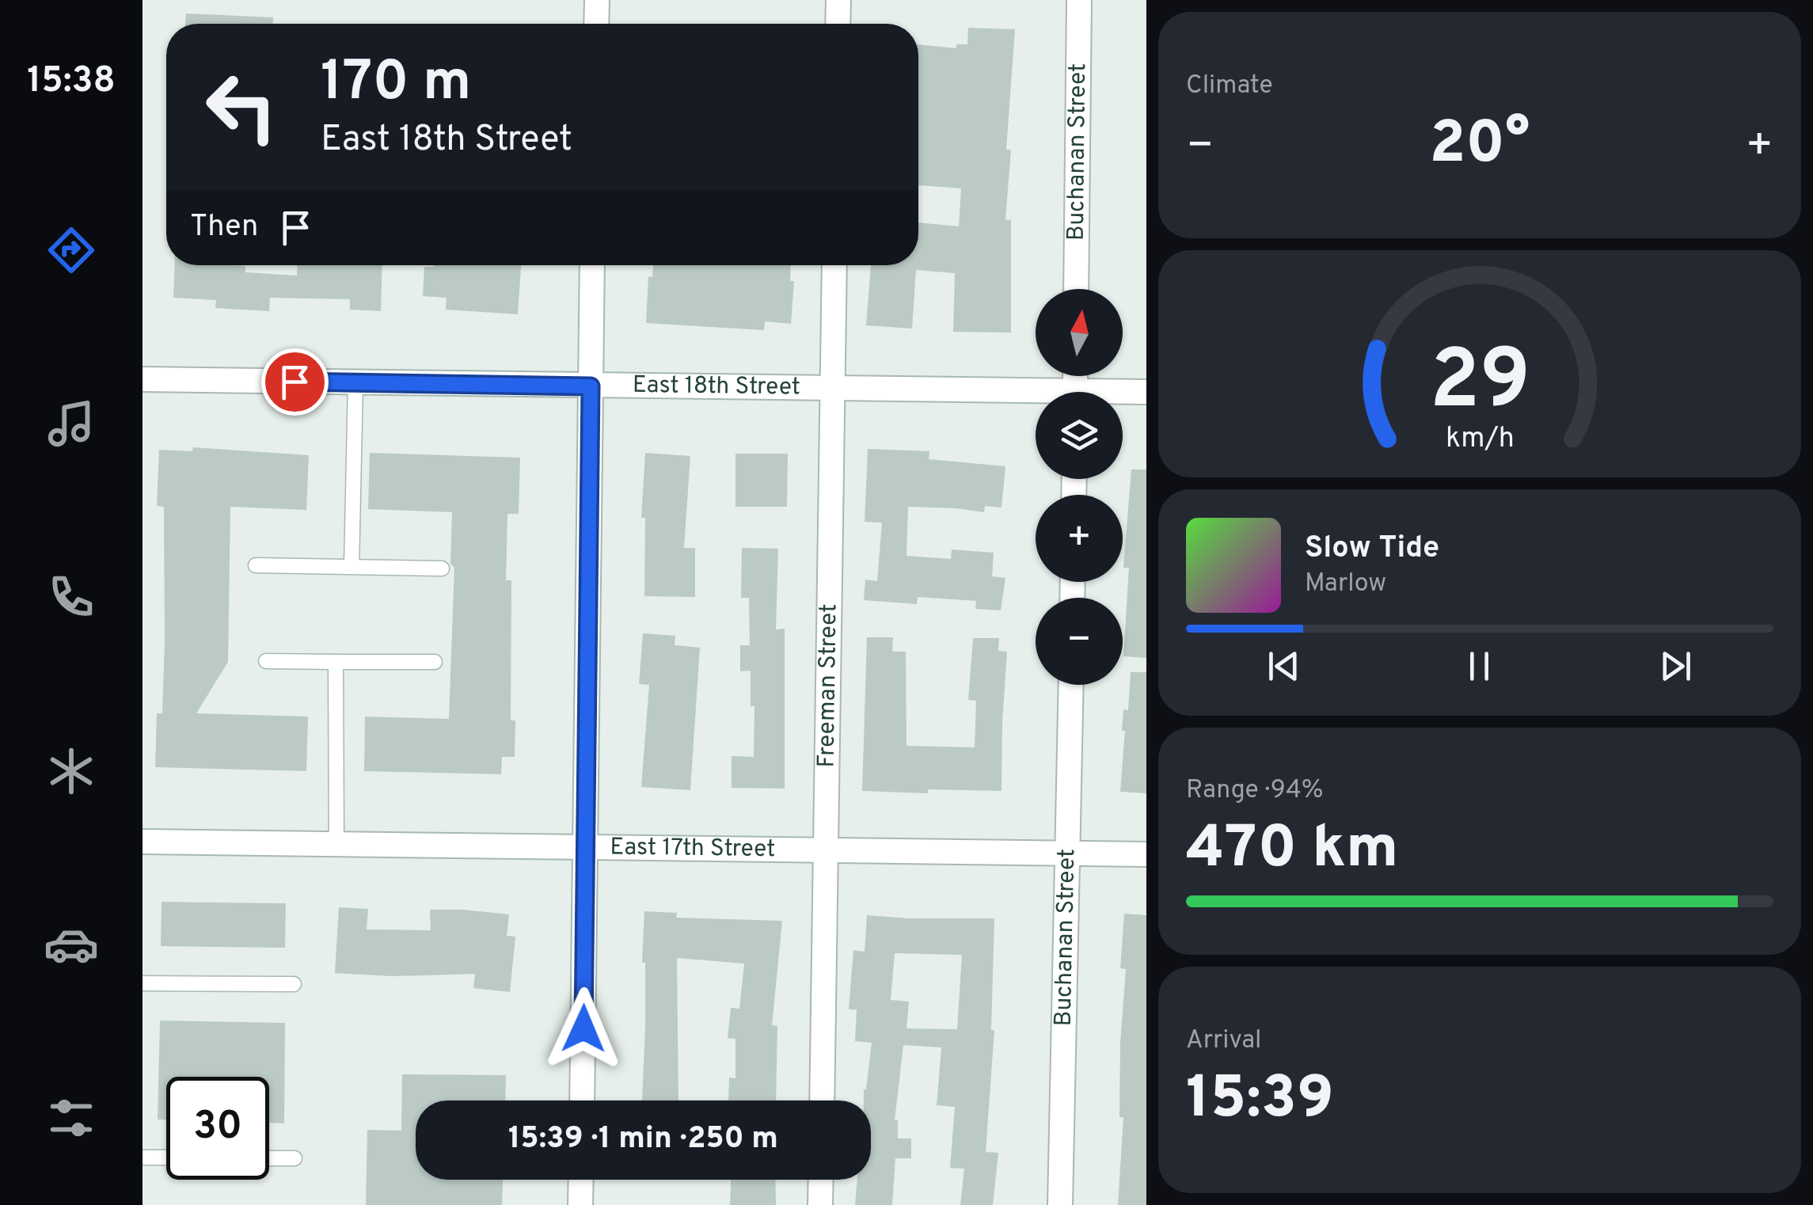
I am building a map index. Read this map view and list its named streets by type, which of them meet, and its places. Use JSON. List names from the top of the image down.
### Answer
{
  "streets": {
    "street": [
      "Buchanan Street",
      "East 18th Street",
      "Freeman Street",
      "East 17th Street"
    ]
  },
  "crossings": [
    ["Buchanan Street", "East 17th Street"],
    ["East 18th Street", "Freeman Street"],
    ["Freeman Street", "East 17th Street"]
  ],
  "north": "top",
  "page": {
    "tabs": "15:38",
    "tile": [
      "Climate",
      ["Range · 94%", "470 km"],
      ["Arrival", "15:39"]
    ],
    "turn": ["170 m", "East 18th Street"],
    "heat": ["−", "20°", "+"],
    "then": "Then",
    "map_buttons": ["+", "−"],
    "song": ["Slow Tide", "Marlow"],
    "limit": "30",
    "trip": "15:39 · 1 min · 250 m",
    "gauge": ["29", "km/h"]
  }
}
